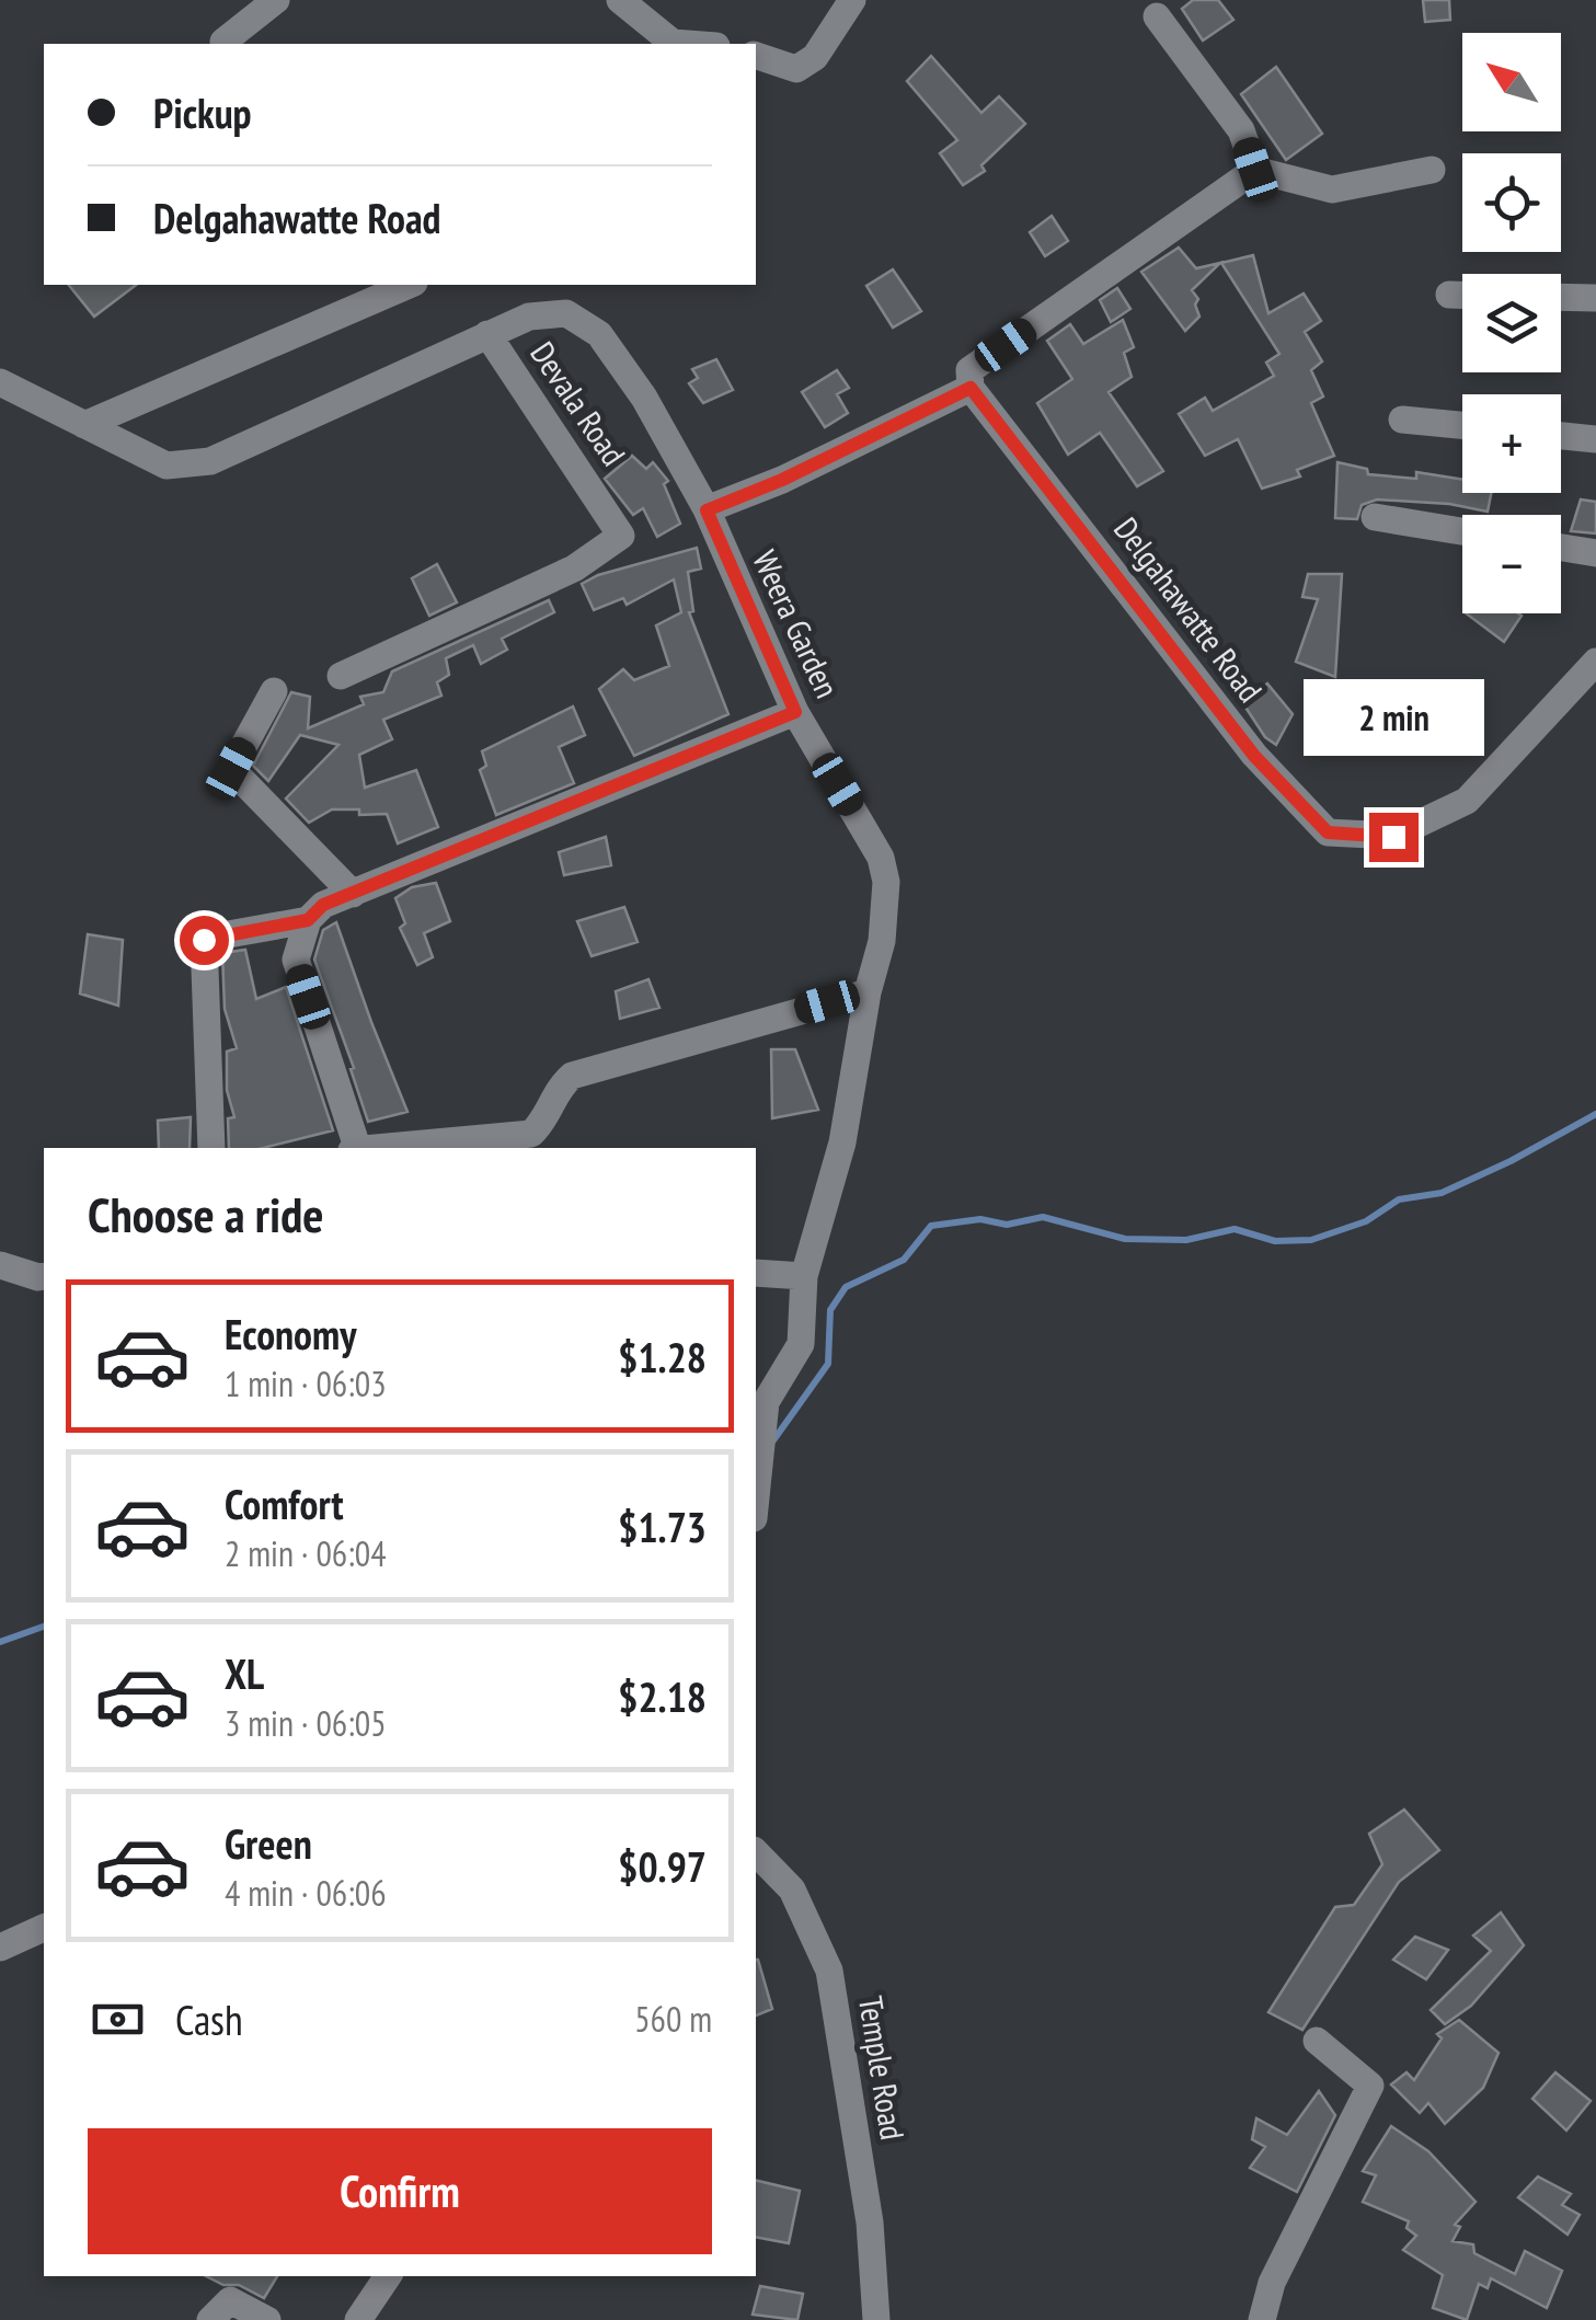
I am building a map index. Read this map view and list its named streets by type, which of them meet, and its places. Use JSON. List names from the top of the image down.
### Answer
{
  "streets": {
    "street": [
      "Devala Road",
      "Delgahawatte Road",
      "Weera Garden",
      "Temple Road"
    ]
  },
  "crossings": [
    ["Devala Road", "Weera Garden"]
  ],
  "north": "top left",
  "page": {
    "map_buttons": ["+", "−"],
    "banner": ["Pickup", "Delgahawatte Road"],
    "bubble": "2 min",
    "heading": "Choose a ride",
    "list": [
      {
        "name": "Economy",
        "note": "1 min · 06:03",
        "value": "$1.28"
      },
      {
        "name": "Comfort",
        "note": "2 min · 06:04",
        "value": "$1.73"
      },
      {
        "name": "XL",
        "note": "3 min · 06:05",
        "value": "$2.18"
      },
      {
        "name": "Green",
        "note": "4 min · 06:06",
        "value": "$0.97"
      }
    ],
    "pay": ["Cash", "560 m"],
    "buttons": "Confirm"
  }
}
